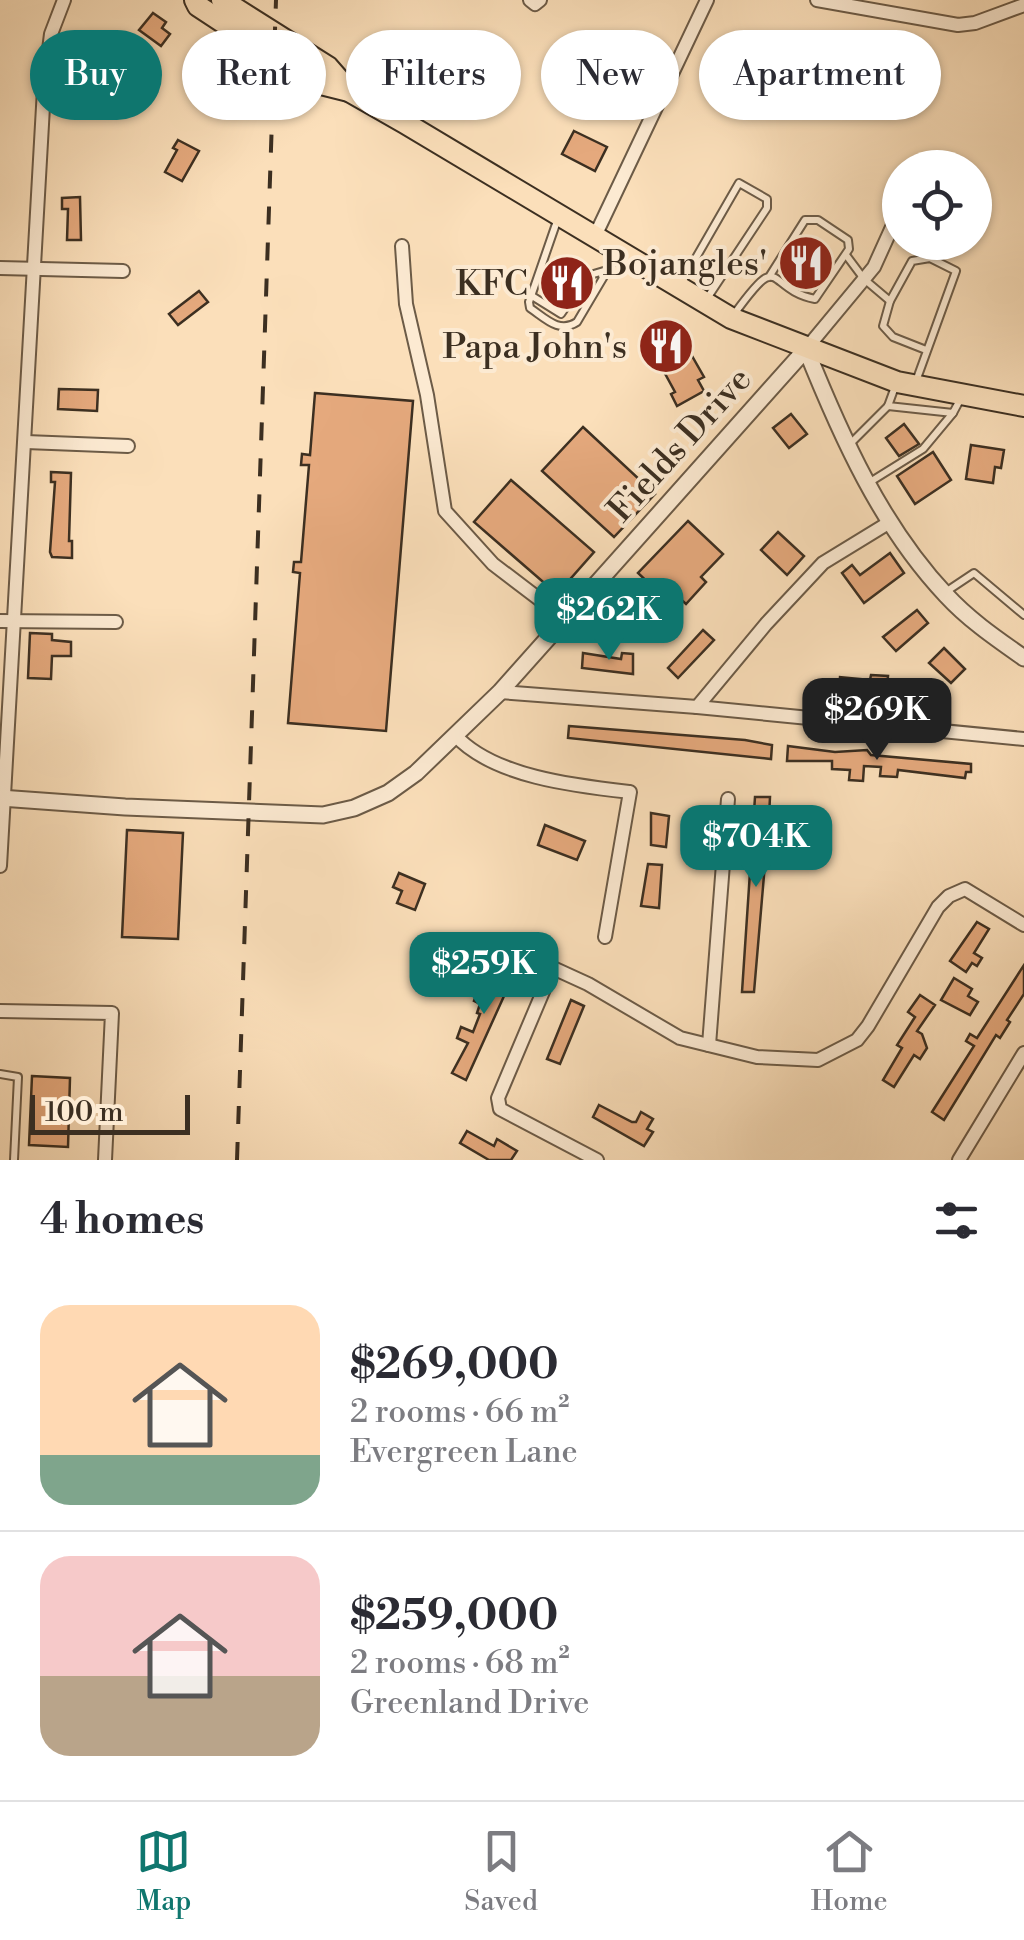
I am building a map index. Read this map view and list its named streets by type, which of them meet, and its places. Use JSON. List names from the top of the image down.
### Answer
{
  "streets": {
    "street": ["Fields Drive"]
  },
  "places": {
    "restaurant": ["Bojangles'", "KFC", "Papa John's"]
  },
  "scale_bar": "100 m",
  "page": {
    "chip": [
      "Buy",
      "Rent",
      "Filters",
      "New",
      "Apartment"
    ],
    "price": [
      "$262K",
      "$269K",
      "$704K",
      "$259K"
    ],
    "scale": "100 m",
    "heading": "4 homes",
    "list": [
      {
        "name": "$269,000",
        "note": "2 rooms · 66 m² · Evergreen Lane"
      },
      {
        "name": "$259,000",
        "note": "2 rooms · 68 m² · Greenland Drive"
      }
    ],
    "tabs": ["Map", "Saved", "Home"]
  }
}
